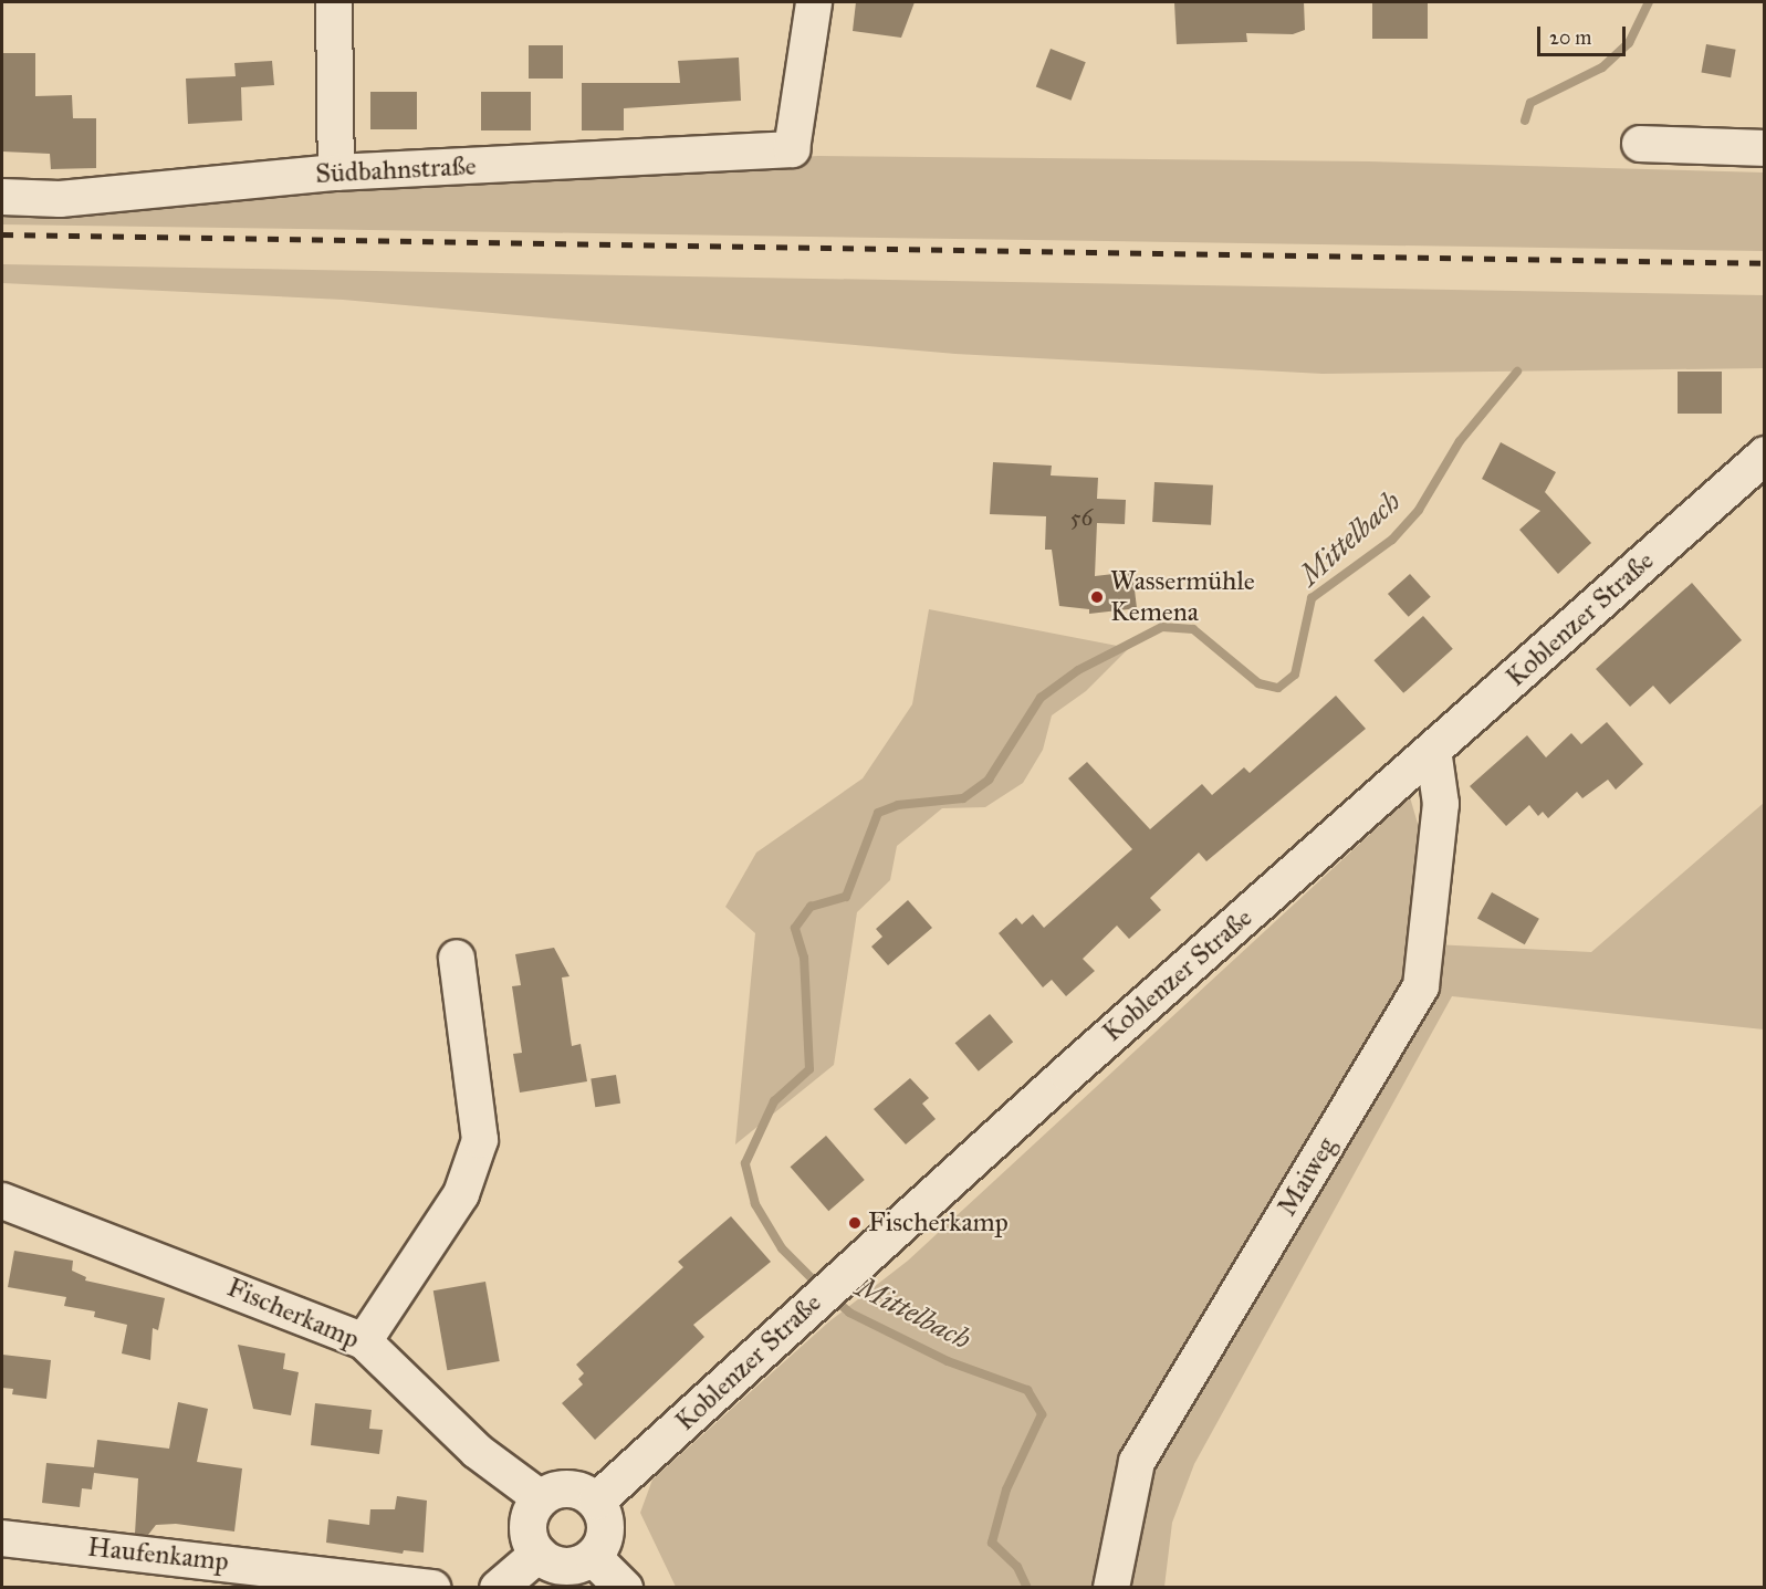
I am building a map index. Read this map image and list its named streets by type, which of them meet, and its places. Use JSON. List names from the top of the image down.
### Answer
{
  "streets": {
    "street": [
      "Südbahnstraße",
      "Koblenzer Straße",
      "Maiweg",
      "Fischerkamp",
      "Haufenkamp"
    ]
  },
  "crossings": [
    ["Koblenzer Straße", "Maiweg"],
    ["Koblenzer Straße", "Fischerkamp"]
  ],
  "water": ["Mittelbach"],
  "places": ["Wassermühle Kemena", "Fischerkamp"],
  "house_numbers": ["56"],
  "scale_bar": "20 m"
}
